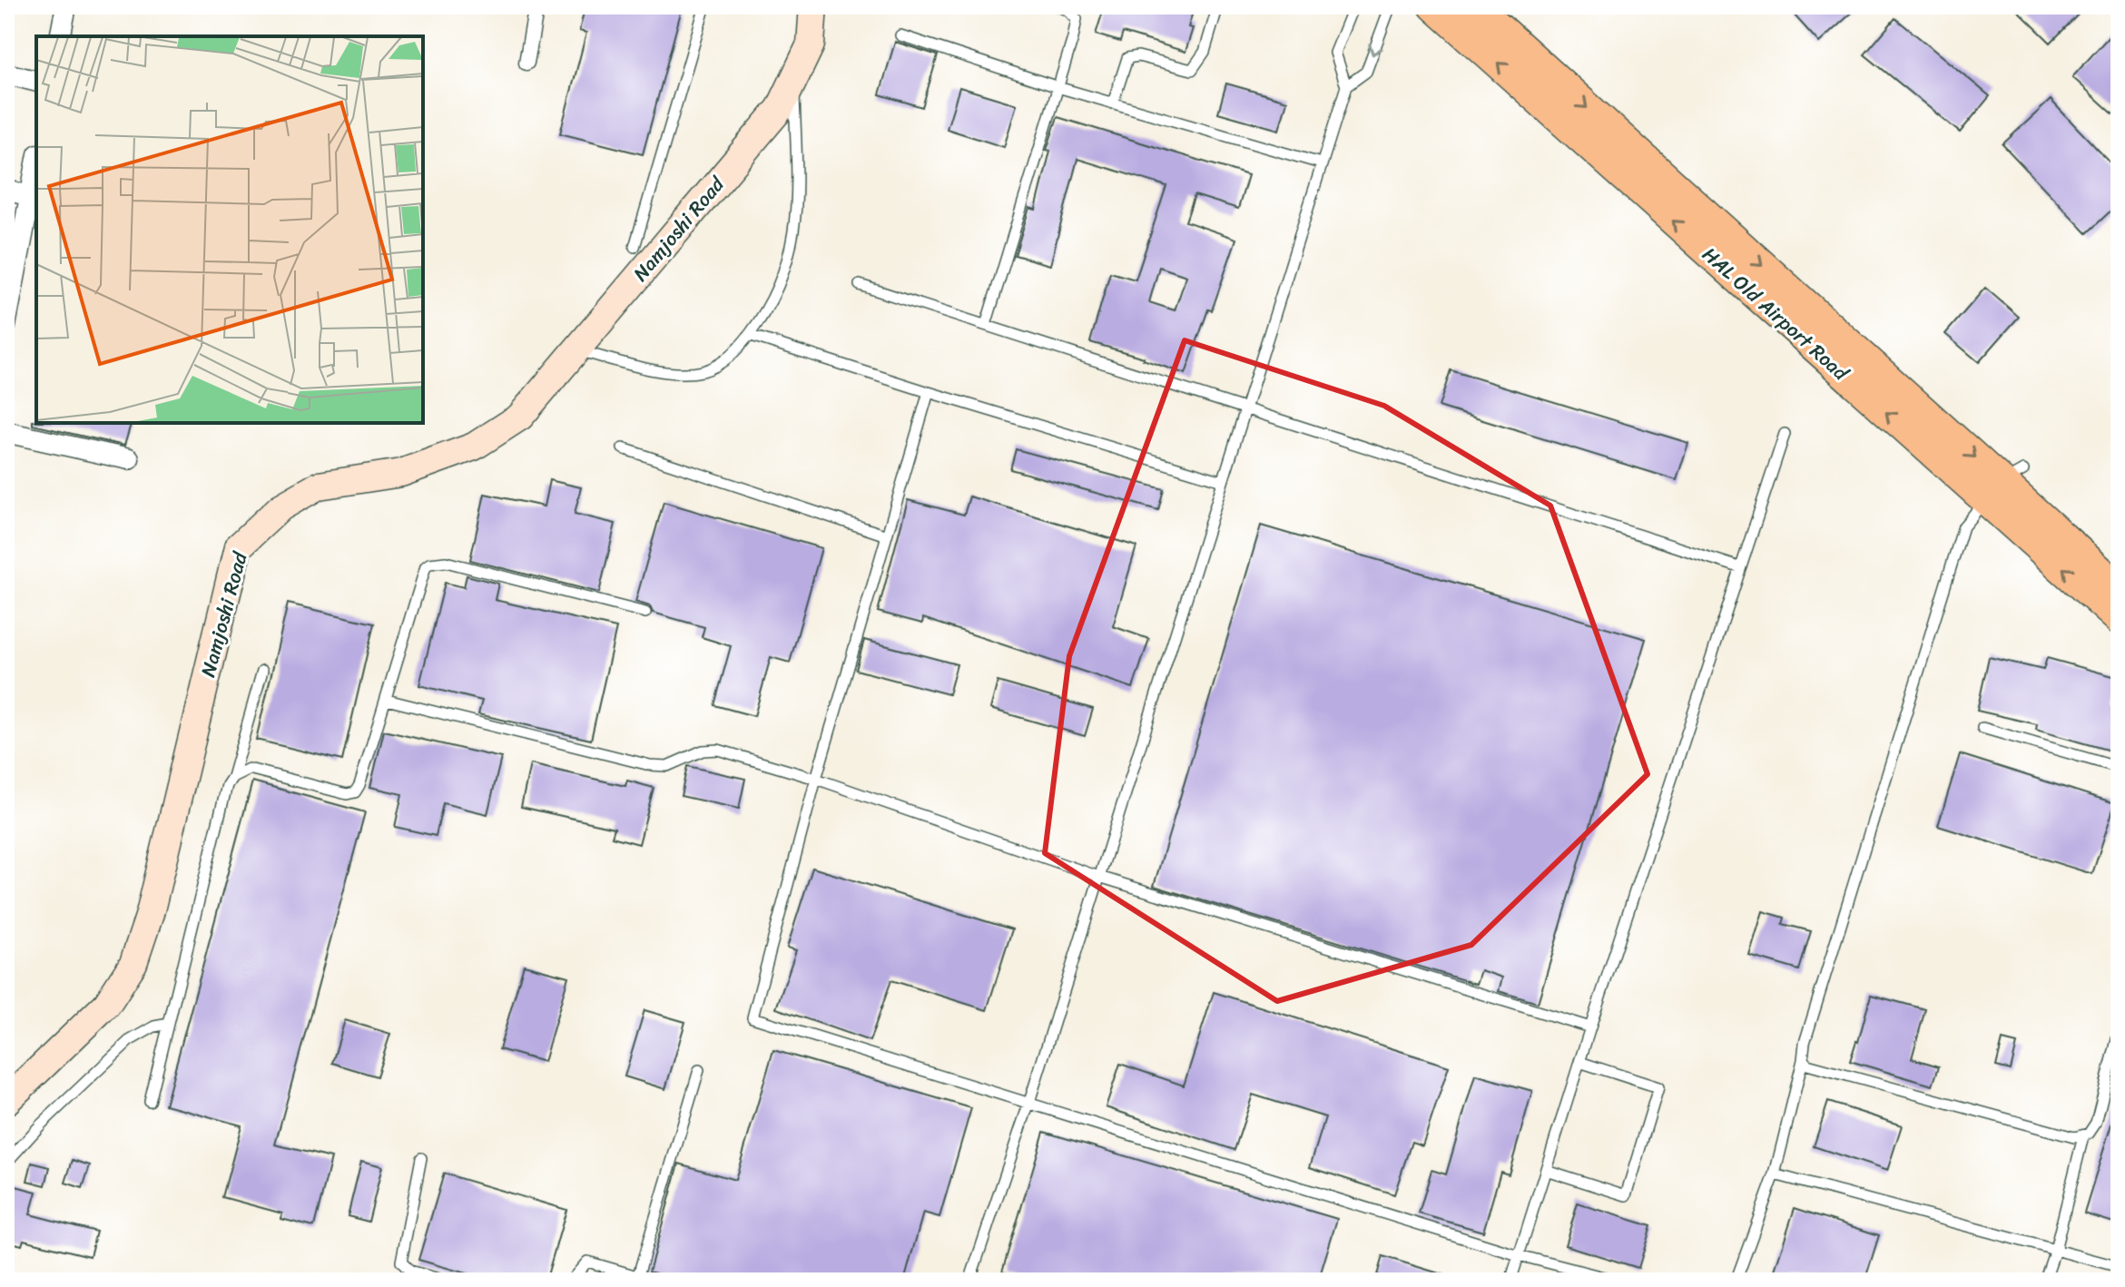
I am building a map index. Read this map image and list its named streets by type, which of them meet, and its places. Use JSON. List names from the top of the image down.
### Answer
{
  "streets": {
    "main road": ["Namjoshi Road", "HAL Old Airport Road"]
  }
}
